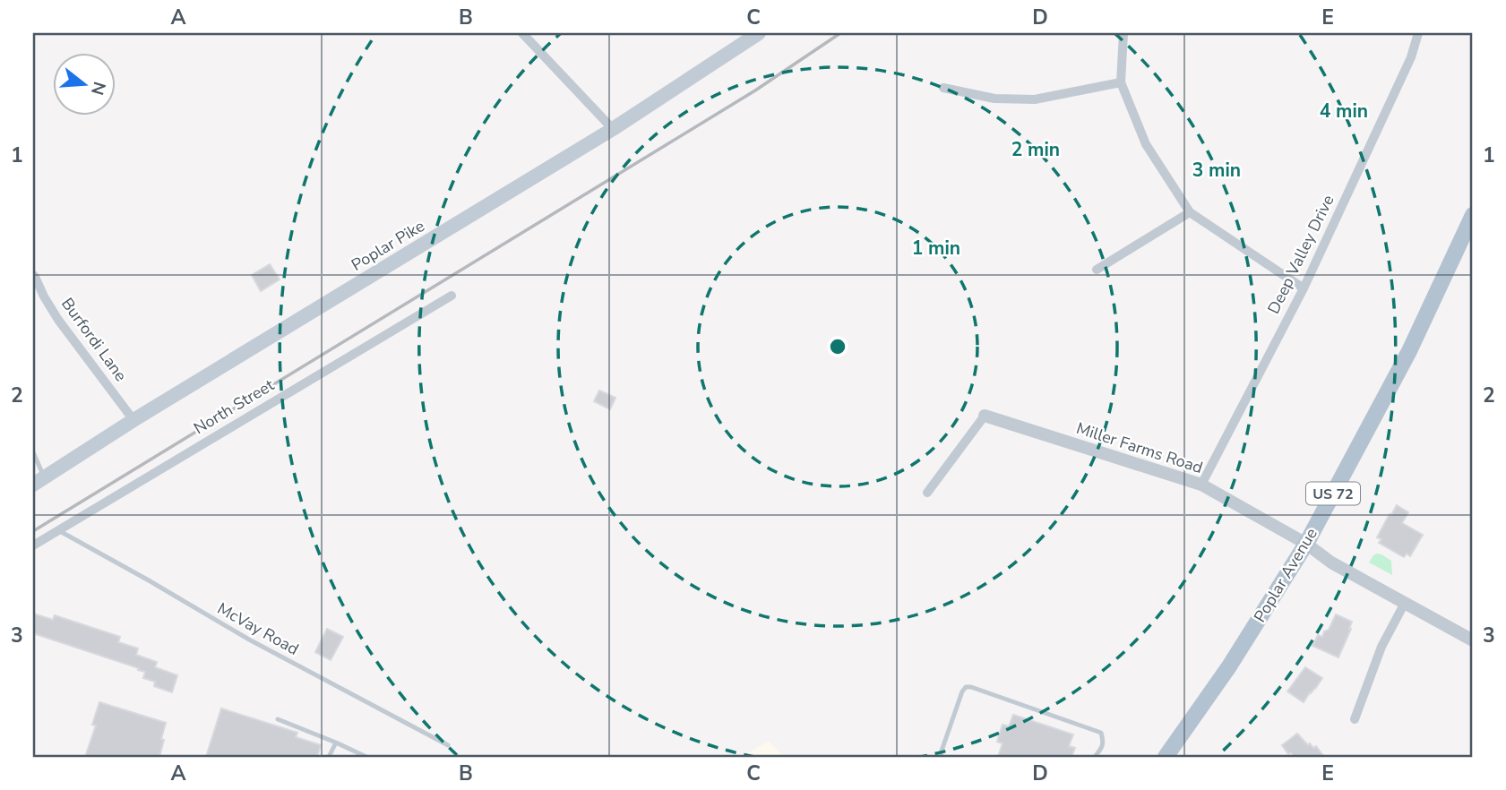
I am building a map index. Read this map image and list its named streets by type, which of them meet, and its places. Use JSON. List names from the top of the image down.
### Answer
{
  "streets": {
    "main road": ["Poplar Pike", "US 72", "Poplar Avenue"],
    "street": [
      "Deep Valley Drive",
      "Burfordi Lane",
      "North Street",
      "Miller Farms Road"
    ],
    "lane": ["McVay Road"]
  },
  "crossings": [
    ["Poplar Pike", "Burfordi Lane"],
    ["Deep Valley Drive", "Miller Farms Road"],
    ["North Street", "McVay Road"],
    ["Miller Farms Road", "Poplar Avenue"]
  ],
  "north": "right",
  "grid": {
    "columns": [
      "A",
      "B",
      "C",
      "D",
      "E"
    ],
    "rows": ["1", "2", "3"]
  },
  "rings": [
    "4 min",
    "2 min",
    "3 min",
    "1 min"
  ]
}
